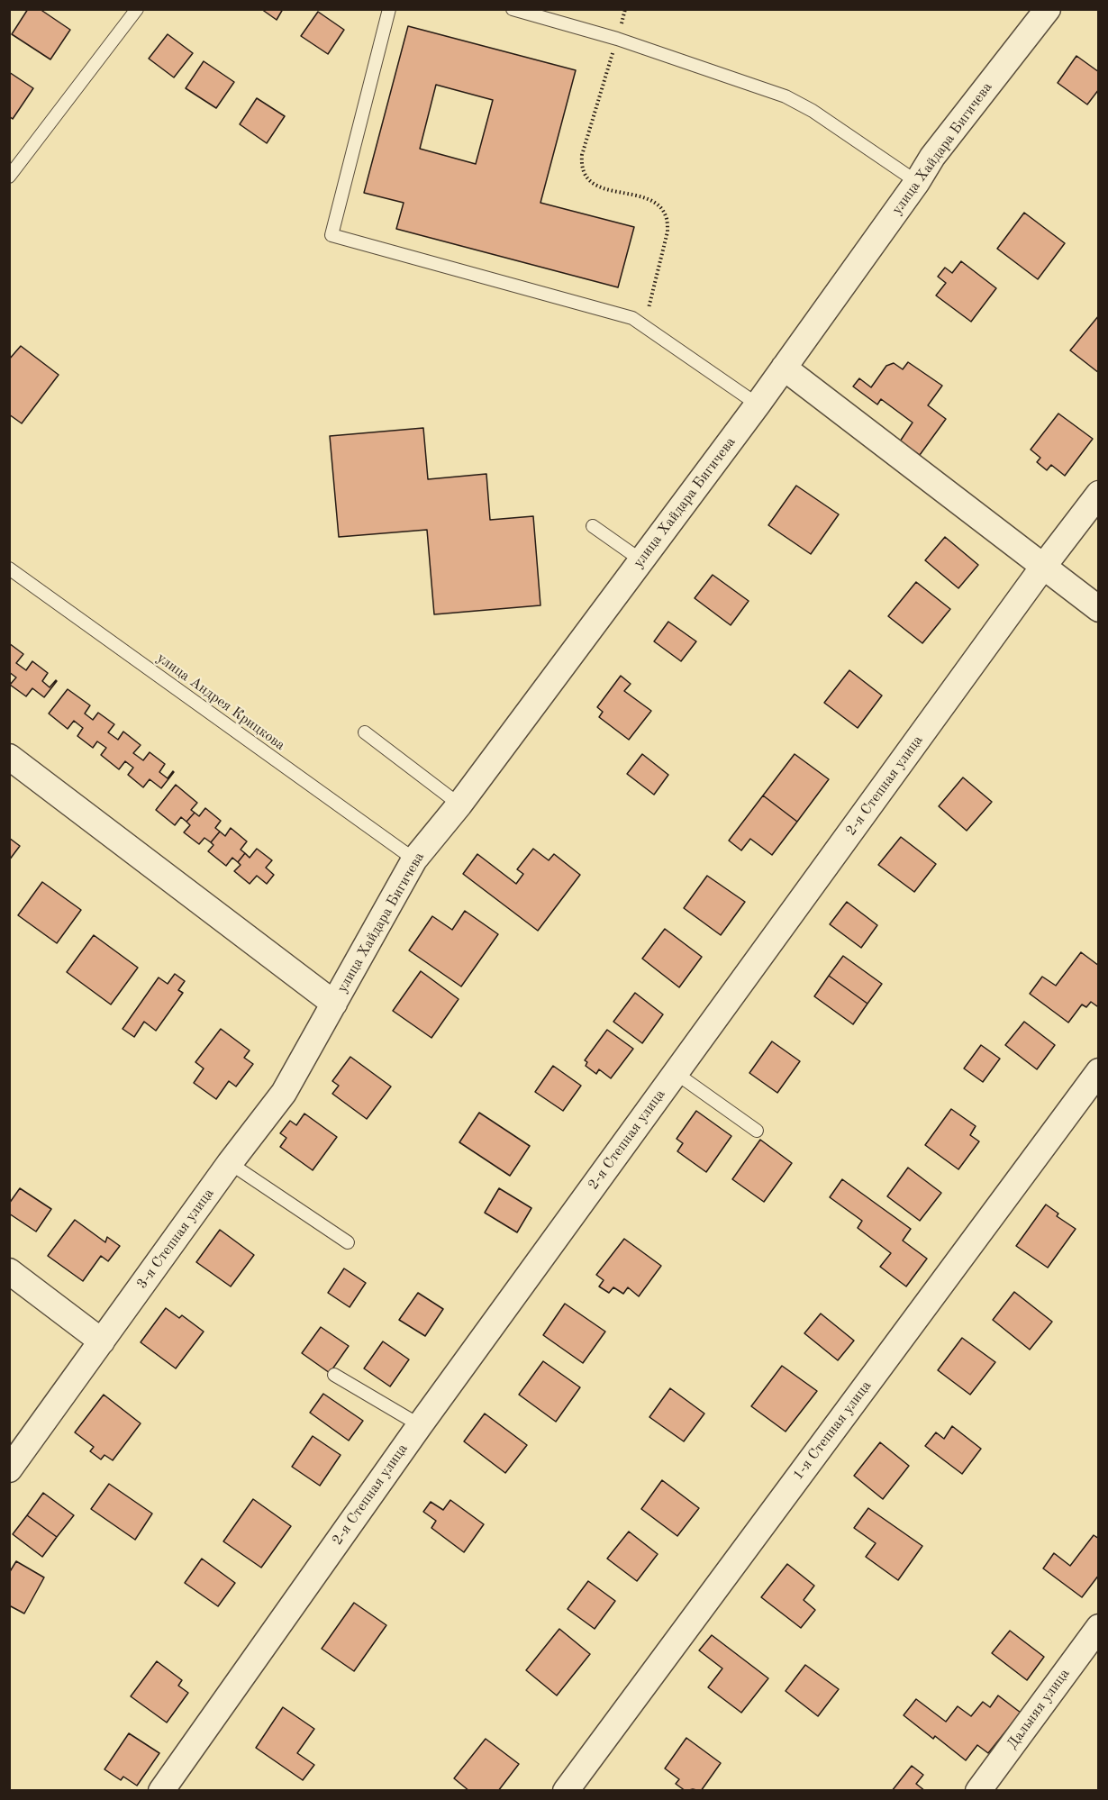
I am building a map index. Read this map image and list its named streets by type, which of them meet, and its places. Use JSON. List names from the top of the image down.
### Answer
{
  "streets": {
    "street": [
      "улица Хайдара Бигичева",
      "2-я Степная улица",
      "3-я Степная улица",
      "1-я Степная улица",
      "Дальняя улица"
    ],
    "lane": ["улица Андрея Крицкова"]
  },
  "crossings": [
    ["улица Хайдара Бигичева", "улица Андрея Крицкова"],
    ["улица Хайдара Бигичева", "3-я Степная улица"]
  ]
}
